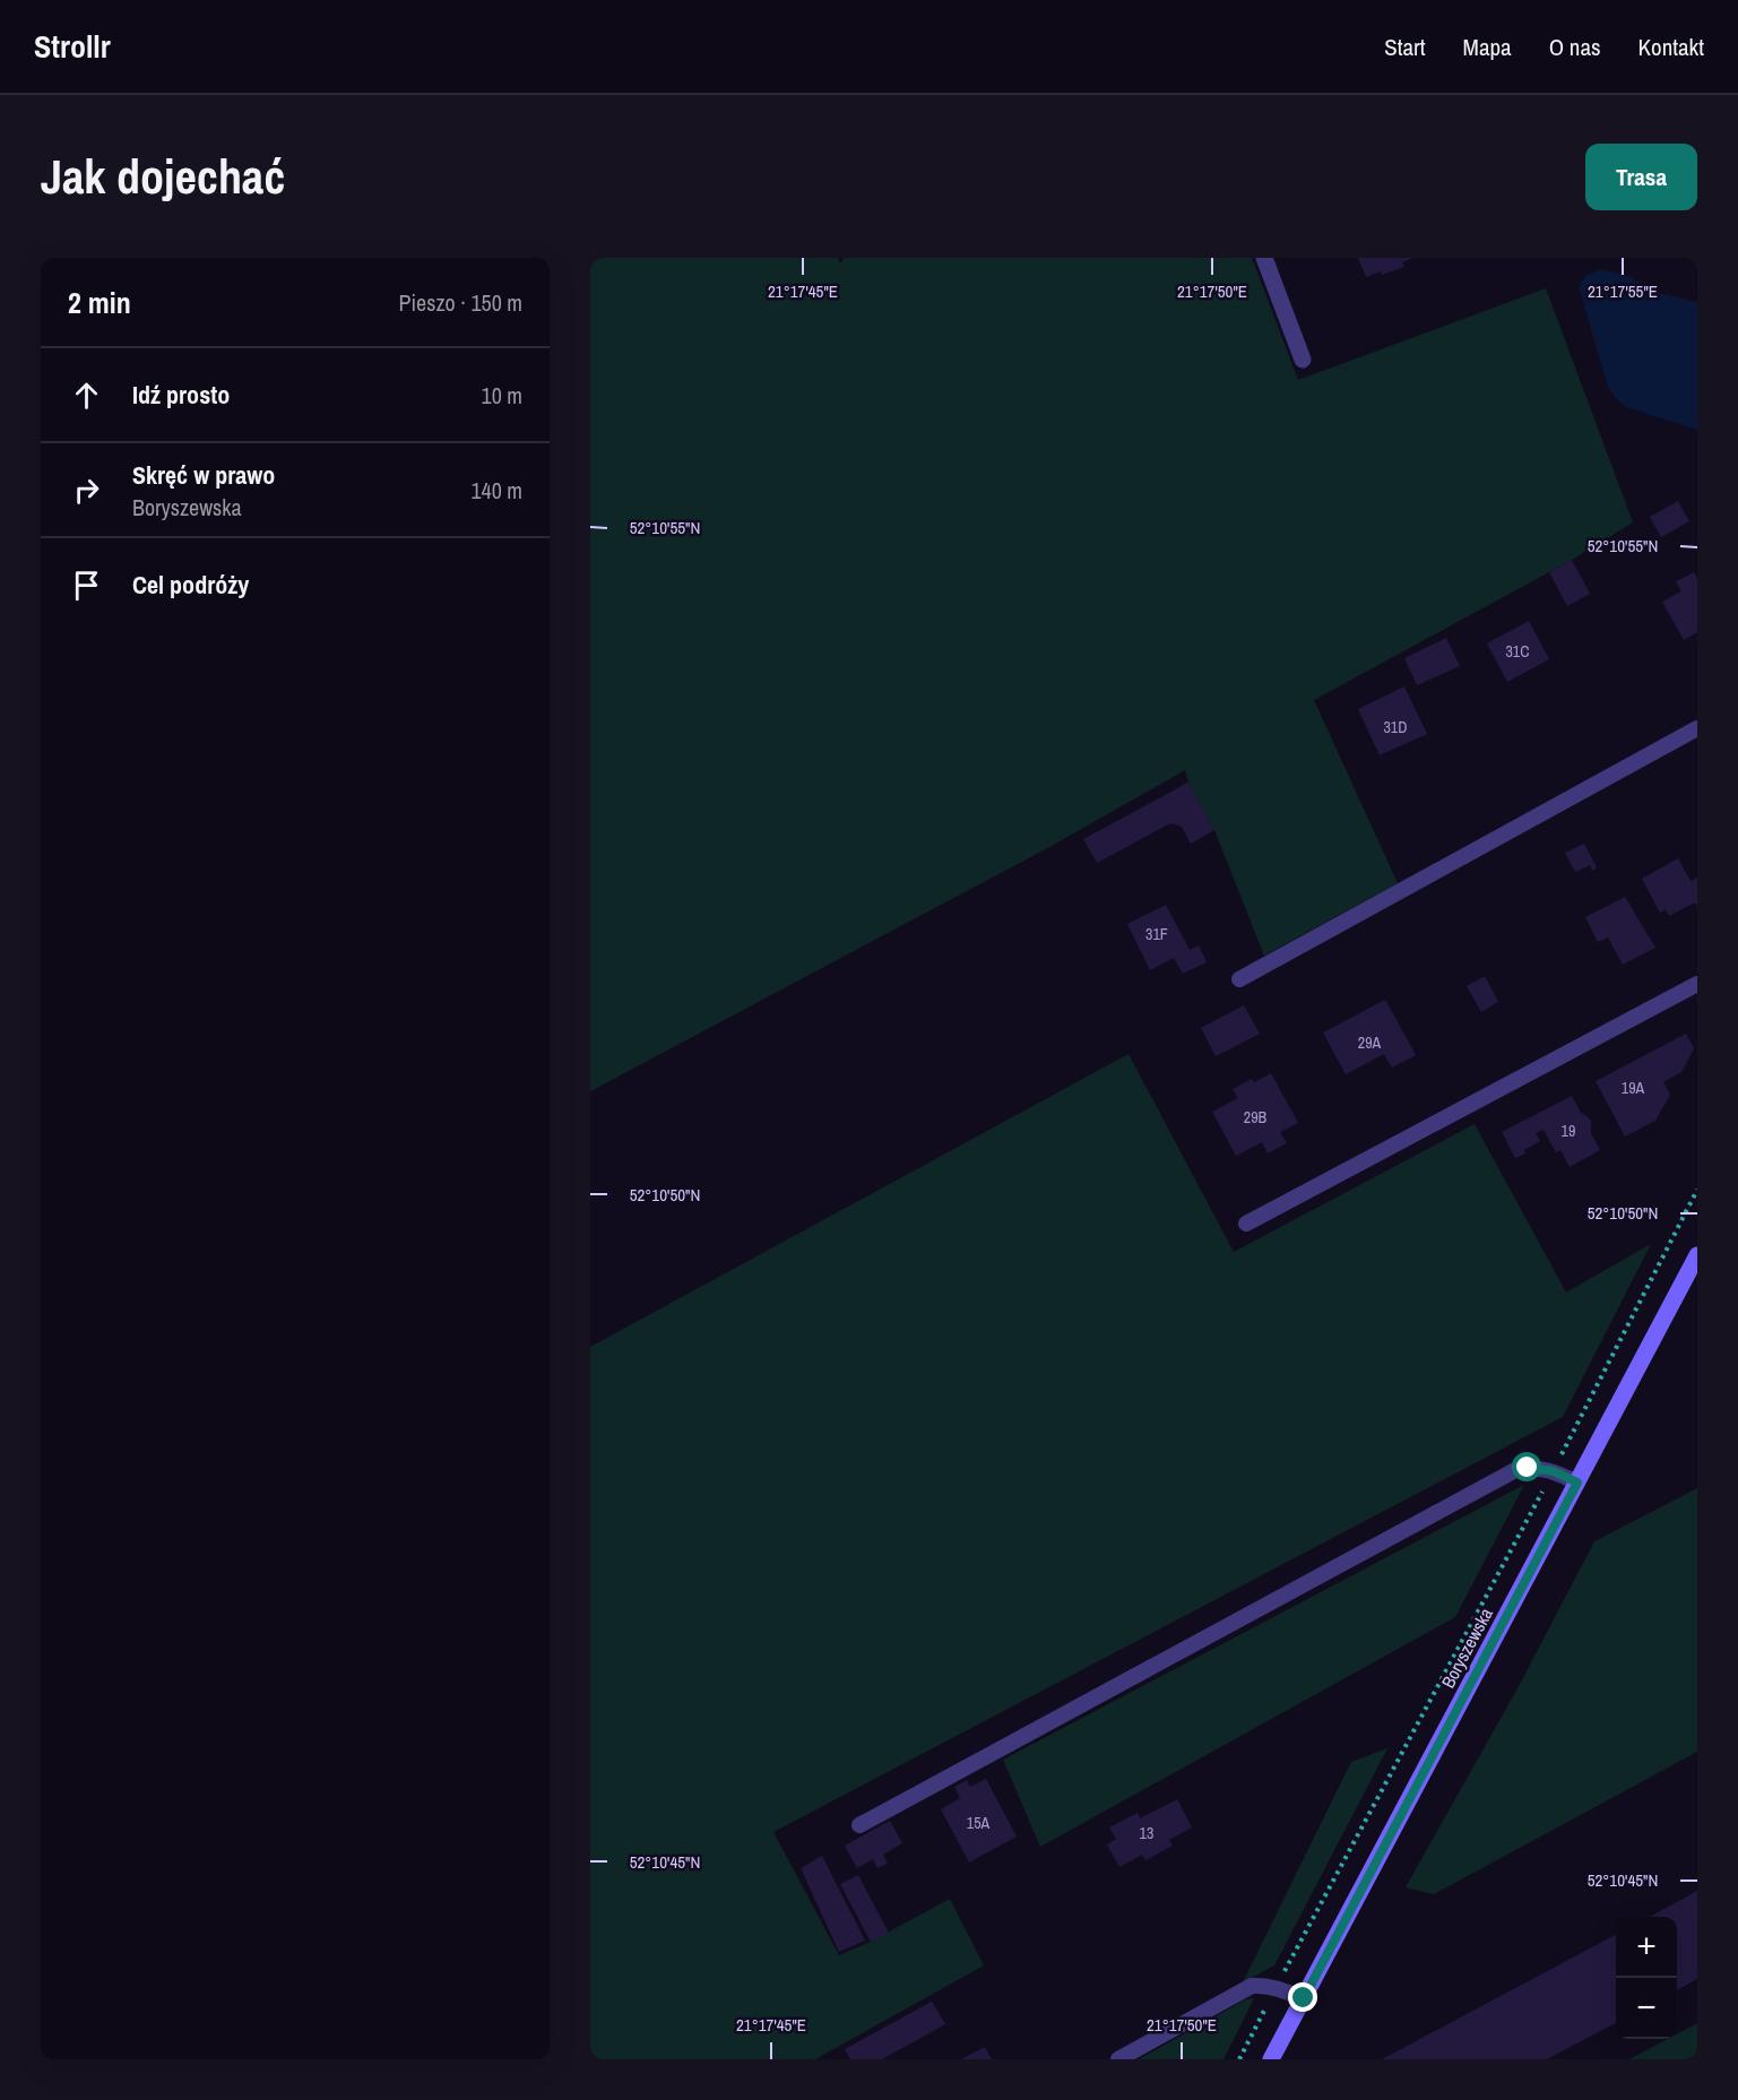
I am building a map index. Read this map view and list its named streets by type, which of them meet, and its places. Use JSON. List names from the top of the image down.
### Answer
{
  "streets": {
    "main road": ["Boryszewska"]
  },
  "house_numbers": [
    "31C",
    "31D",
    "31F",
    "29A",
    "19A",
    "29B",
    "19",
    "15A",
    "13"
  ],
  "page": {
    "header": "Strollr",
    "nav": [
      "Start",
      "Mapa",
      "O nas",
      "Kontakt"
    ],
    "buttons": "Trasa",
    "title": "Jak dojechać",
    "heading": ["2 min", "Pieszo · 150 m"],
    "list": [
      ["Idź prosto", "10 m"],
      ["Skręć w prawo", "Boryszewska", "140 m"],
      "Cel podróży"
    ],
    "map_buttons": ["+", "−"]
  },
  "coordinates": [
    "21°17'45\"E",
    "21°17'50\"E",
    "21°17'55\"E",
    "52°10'55\"N",
    "52°10'50\"N",
    "52°10'45\"N"
  ]
}
